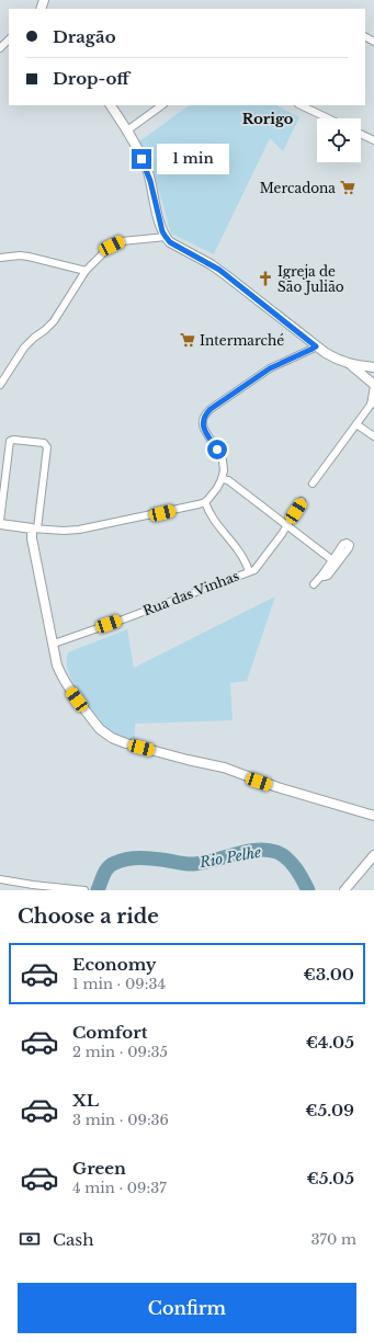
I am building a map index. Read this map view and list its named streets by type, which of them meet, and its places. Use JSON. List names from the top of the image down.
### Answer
{
  "streets": {
    "street": ["Rua das Vinhas"]
  },
  "districts": ["Rorigo"],
  "water": ["Rio Pelhe"],
  "places": {
    "supermarket": ["Mercadona", "Intermarché"],
    "church": ["Igreja de São Julião"]
  },
  "page": {
    "banner": ["Dragão", "Drop-off"],
    "bubble": "1 min",
    "heading": "Choose a ride",
    "list": [
      {
        "name": "Economy",
        "note": "1 min · 09:34",
        "value": "€3.00"
      },
      {
        "name": "Comfort",
        "note": "2 min · 09:35",
        "value": "€4.05"
      },
      {
        "name": "XL",
        "note": "3 min · 09:36",
        "value": "€5.09"
      },
      {
        "name": "Green",
        "note": "4 min · 09:37",
        "value": "€5.05"
      }
    ],
    "pay": ["Cash", "370 m"],
    "buttons": "Confirm"
  }
}
